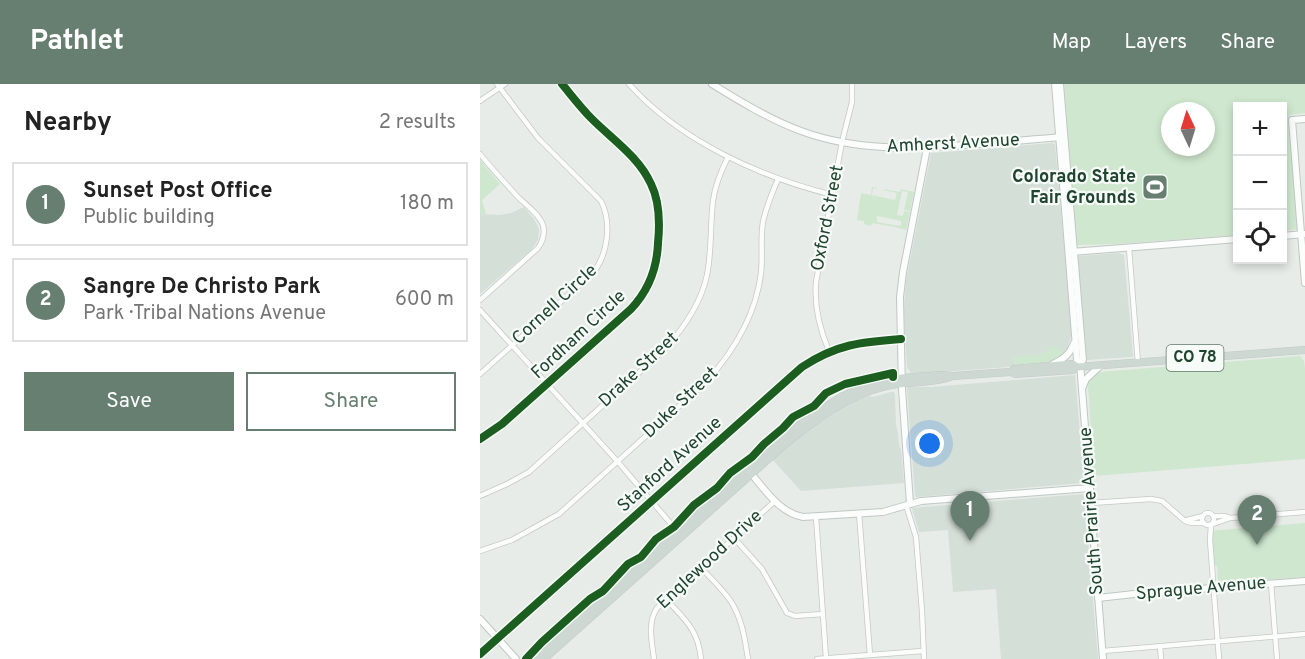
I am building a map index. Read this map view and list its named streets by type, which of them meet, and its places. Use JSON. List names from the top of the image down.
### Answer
{
  "streets": {
    "main road": ["CO 78"],
    "street": [
      "Amherst Avenue",
      "Oxford Street",
      "Cornell Circle",
      "Fordham Circle",
      "Drake Street",
      "Duke Street",
      "Stanford Avenue",
      "South Prairie Avenue",
      "Englewood Drive",
      "Sprague Avenue"
    ]
  },
  "crossings": [
    ["Amherst Avenue", "Oxford Street"],
    ["Amherst Avenue", "South Prairie Avenue"],
    ["Oxford Street", "Stanford Avenue"],
    ["CO 78", "South Prairie Avenue"],
    ["South Prairie Avenue", "Sprague Avenue"]
  ],
  "places": {
    "sports": ["Colorado State Fair Grounds"]
  },
  "north": "top",
  "page": {
    "header": "Pathlet",
    "nav": ["Map", "Layers", "Share"],
    "heading": ["Nearby", "2 results"],
    "map_buttons": ["+", "−"],
    "list": [
      {
        "mark": "1",
        "name": "Sunset Post Office",
        "note": "Public building",
        "value": "180 m"
      },
      {
        "mark": "2",
        "name": "Sangre De Christo Park",
        "note": "Park · Tribal Nations Avenue",
        "value": "600 m"
      }
    ],
    "buttons": ["Save", "Share"],
    "pins": ["1", "2"]
  }
}
